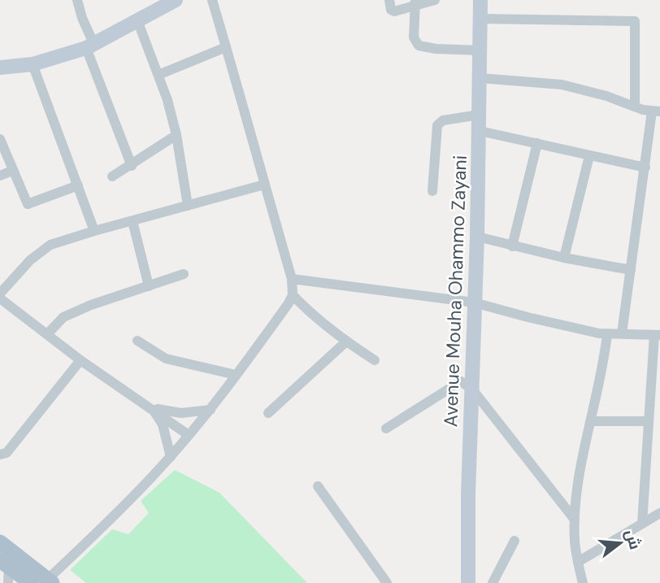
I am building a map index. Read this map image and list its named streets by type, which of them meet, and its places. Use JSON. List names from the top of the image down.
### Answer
{
  "streets": {
    "street": ["Avenue Mouha Ohammo Zayani"]
  },
  "north": "right"
}
